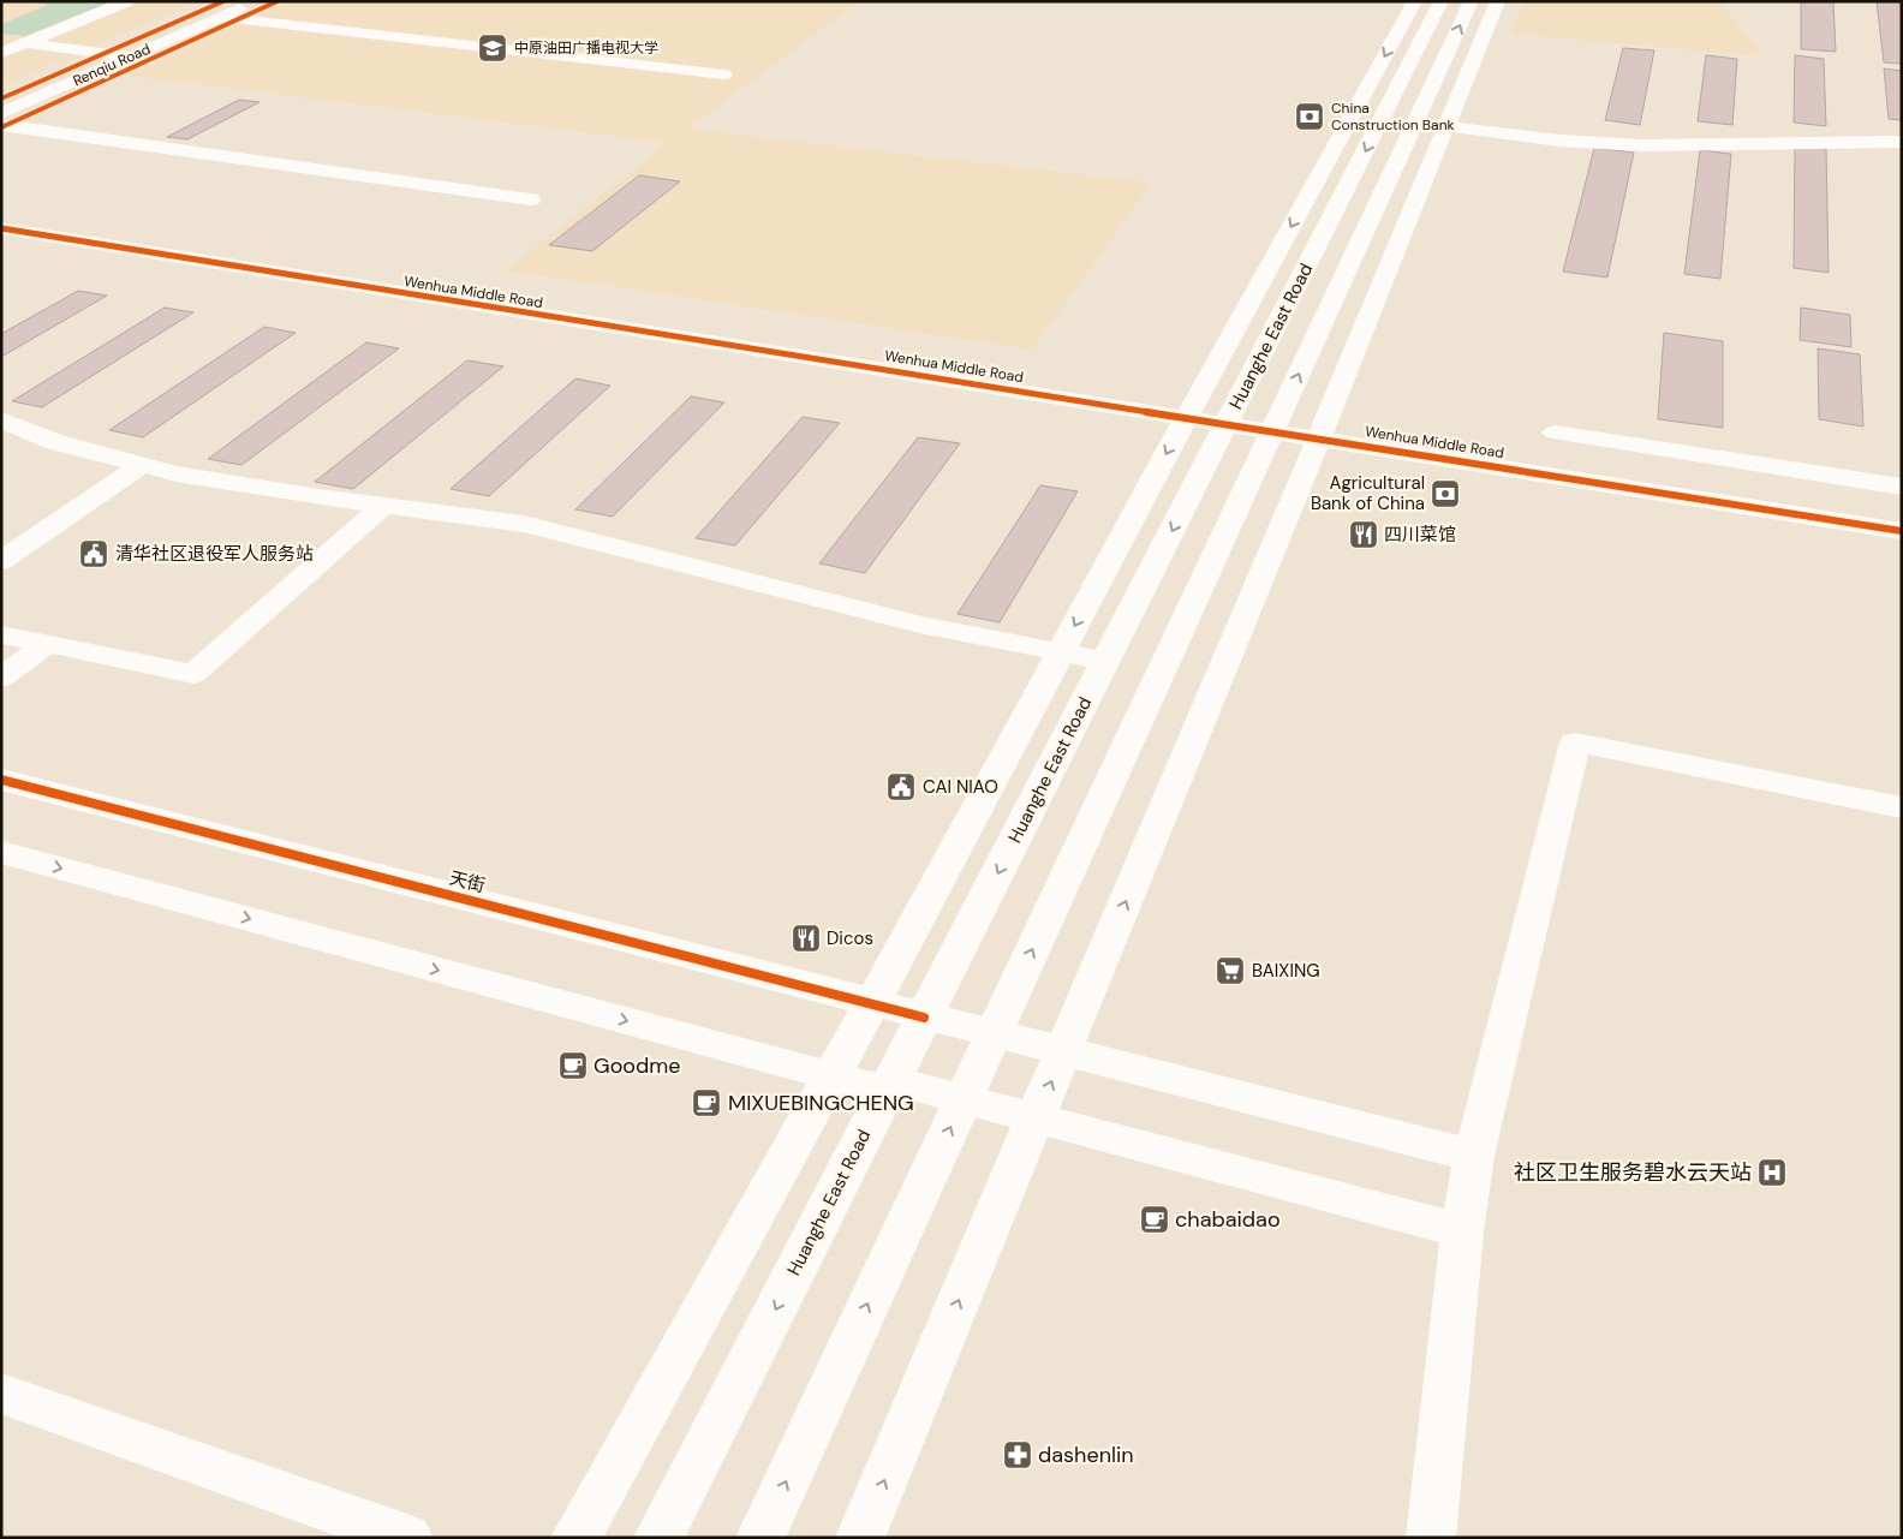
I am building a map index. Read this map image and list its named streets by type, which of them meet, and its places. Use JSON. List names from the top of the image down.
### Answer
{
  "streets": {
    "street": [
      "Renqiu Road",
      "Wenhua Middle Road",
      "Huanghe East Road",
      "天街"
    ]
  },
  "crossings": [
    ["Wenhua Middle Road", "Huanghe East Road"],
    ["Huanghe East Road", "天街"]
  ],
  "places": {
    "school or university": ["中原油田广播电视大学"],
    "bank": ["China Construction Bank", "Agricultural Bank of China"],
    "restaurant": ["四川菜馆", "Dicos"],
    "public building": ["清华社区退役军人服务站", "CAI NIAO"],
    "supermarket": ["BAIXING"],
    "cafe": ["Goodme", "MIXUEBINGCHENG", "chabaidao"],
    "hospital": ["社区卫生服务碧水云天站"],
    "pharmacy": ["dashenlin"]
  }
}
